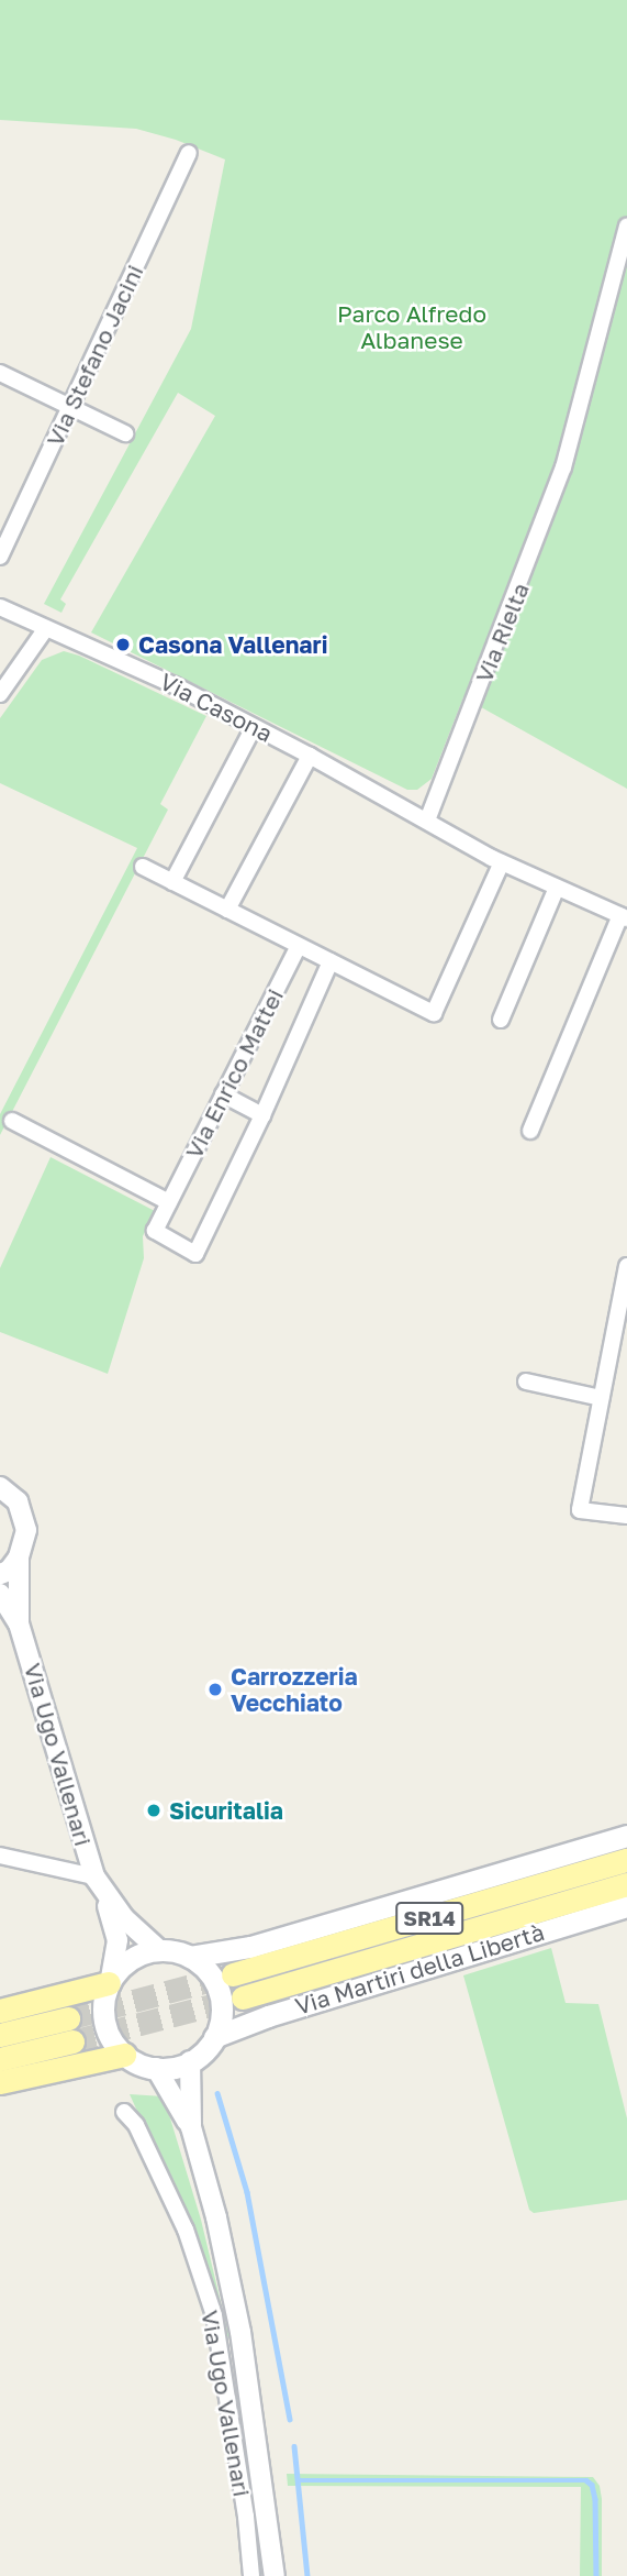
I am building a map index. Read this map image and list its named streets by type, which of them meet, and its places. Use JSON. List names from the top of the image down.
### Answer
{
  "streets": {
    "main road": ["SR14", "Via Martiri della Libertà"],
    "street": [
      "Via Stefano Jacini",
      "Via Rielta",
      "Via Casona",
      "Via Enrico Mattei",
      "Via Ugo Vallenari"
    ]
  },
  "crossings": [
    ["Via Rielta", "Via Casona"],
    ["Via Ugo Vallenari", "Via Martiri della Libertà"]
  ],
  "parks": ["Parco Alfredo Albanese"],
  "places": ["Casona Vallenari", "Carrozzeria Vecchiato", "Sicuritalia"]
}
